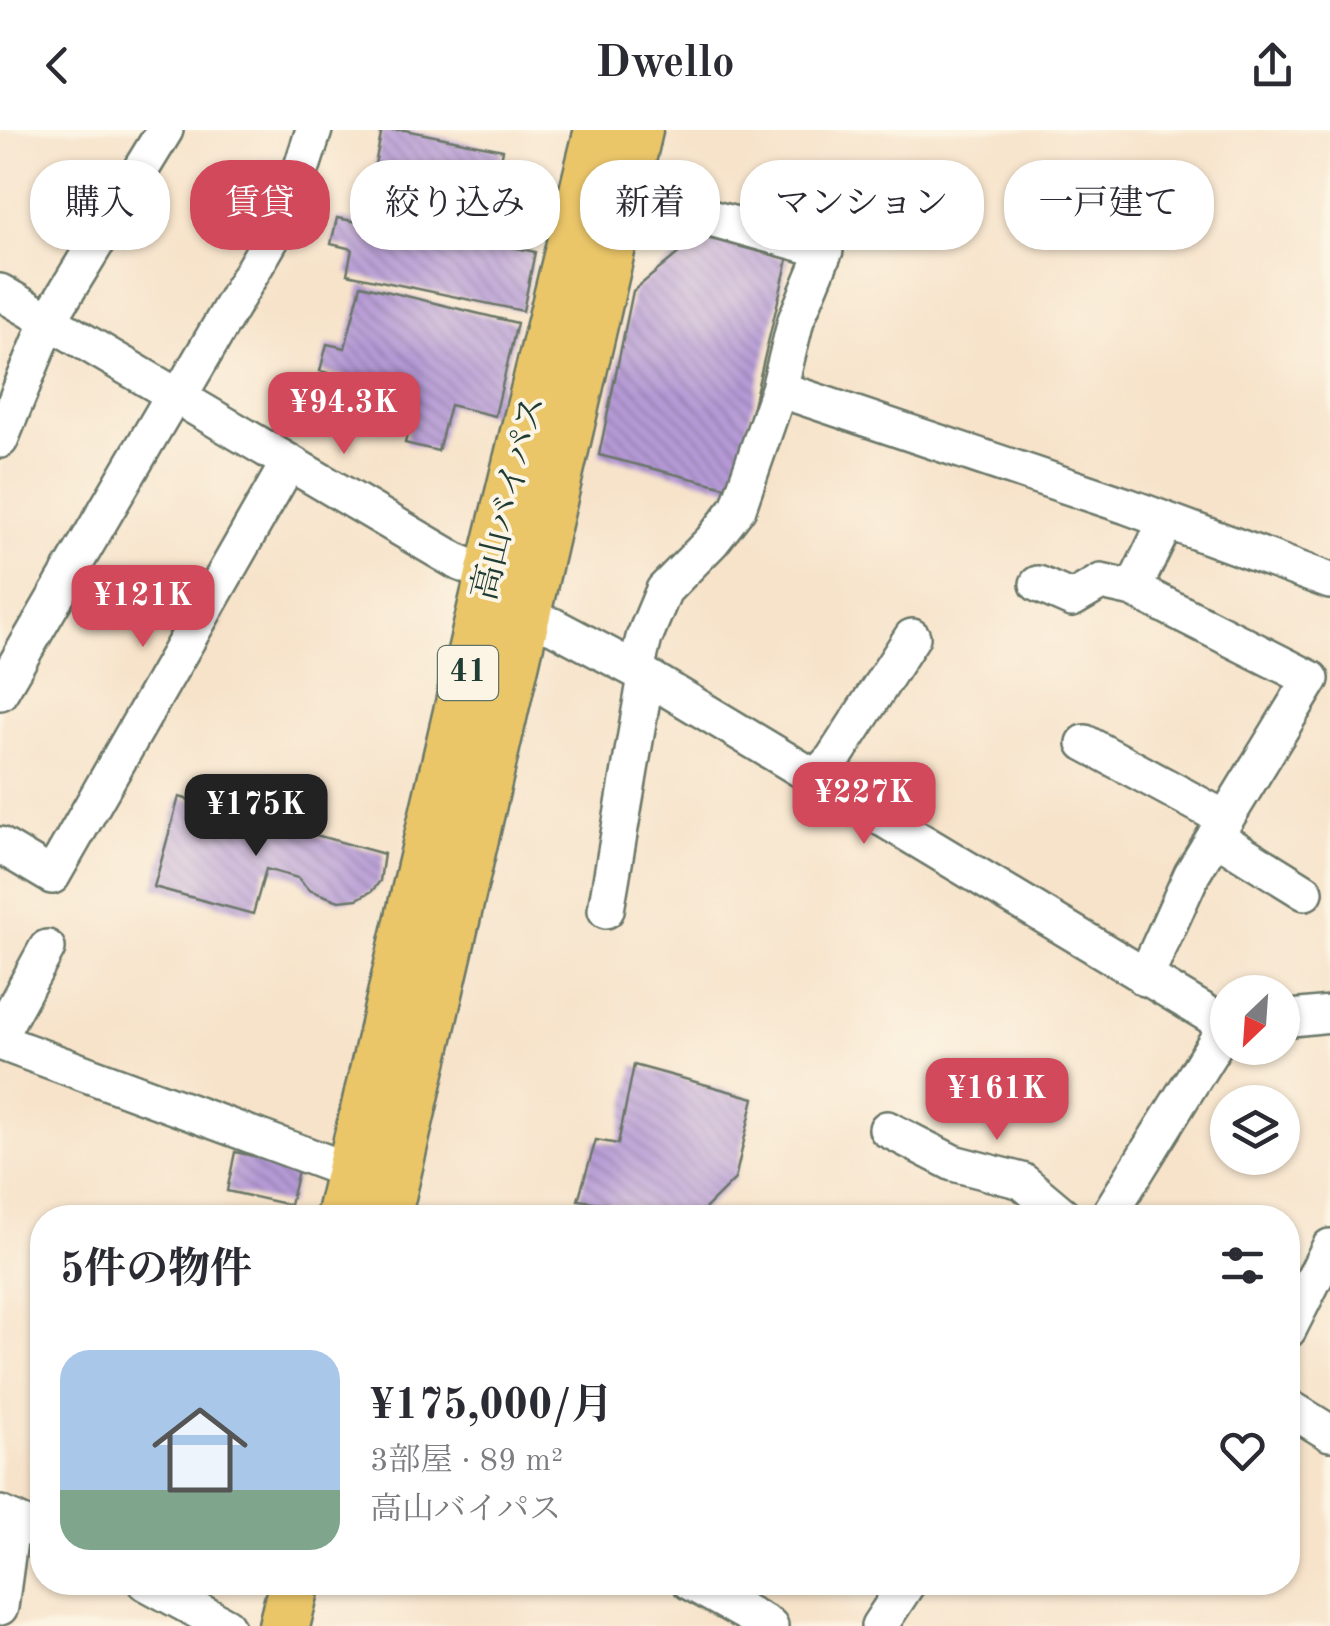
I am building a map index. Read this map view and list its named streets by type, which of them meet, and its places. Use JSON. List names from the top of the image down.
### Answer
{
  "streets": {
    "highway": ["高山バイパス", "41"]
  },
  "north": "bottom left",
  "page": {
    "header": "Dwello",
    "chip": [
      "購入",
      "賃貸",
      "絞り込み",
      "新着",
      "マンション",
      "一戸建て"
    ],
    "price": [
      "¥94.3K",
      "¥121K",
      "¥227K",
      "¥175K",
      "¥161K"
    ],
    "heading": "5件の物件",
    "list": [
      {
        "name": "¥175,000/月",
        "note": "3部屋 · 89 m² · 高山バイパス"
      }
    ]
  }
}
